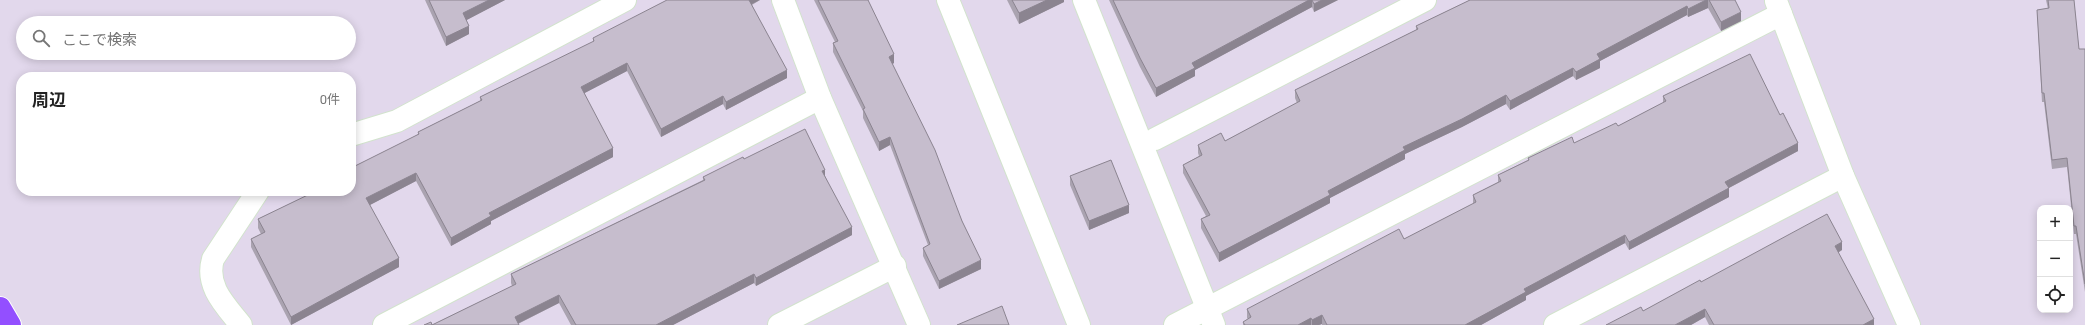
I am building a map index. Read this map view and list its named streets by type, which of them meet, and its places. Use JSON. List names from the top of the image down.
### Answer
{
  "page": {
    "search": "ここで検索",
    "heading": ["周辺", "0件"],
    "map_buttons": ["+", "−"]
  }
}
